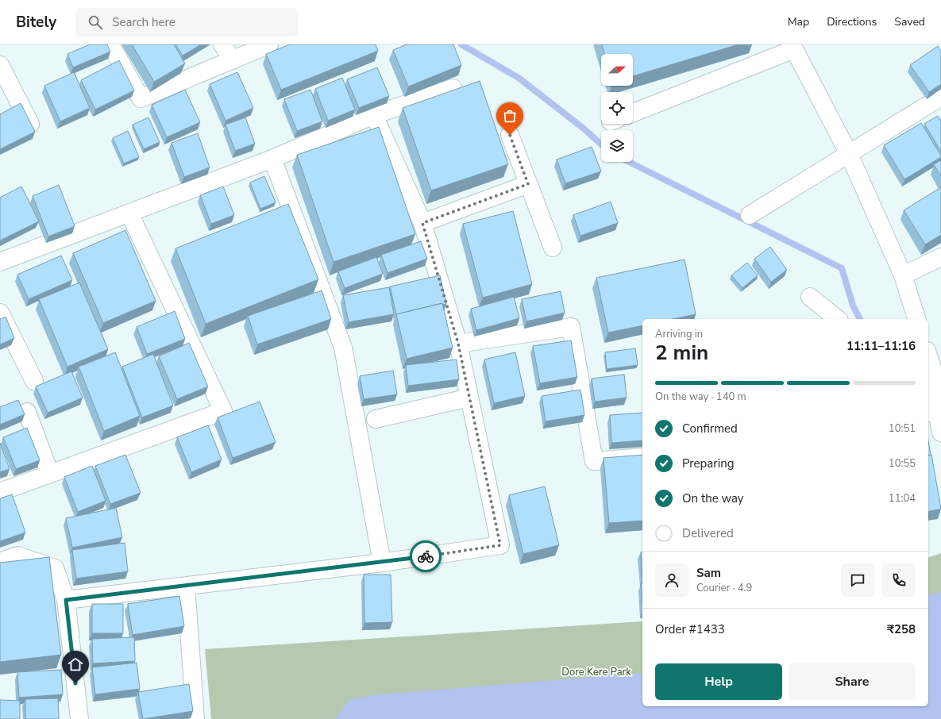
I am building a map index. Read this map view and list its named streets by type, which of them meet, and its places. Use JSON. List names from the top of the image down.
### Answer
{
  "parks": ["Dore Kere Park"],
  "north": "right",
  "page": {
    "header": "Bitely",
    "search": "Search here",
    "nav": ["Map", "Directions", "Saved"],
    "heading": ["2 min", "Arriving in", "11:11–11:16"],
    "panel": [
      "Sam",
      "Courier · 4.9",
      "Order #1433",
      "₹258"
    ],
    "bar": "On the way · 140 m",
    "list": [
      ["Confirmed", "10:51"],
      ["Preparing", "10:55"],
      ["On the way", "11:04"],
      "Delivered"
    ],
    "buttons": ["Help", "Share"]
  }
}
